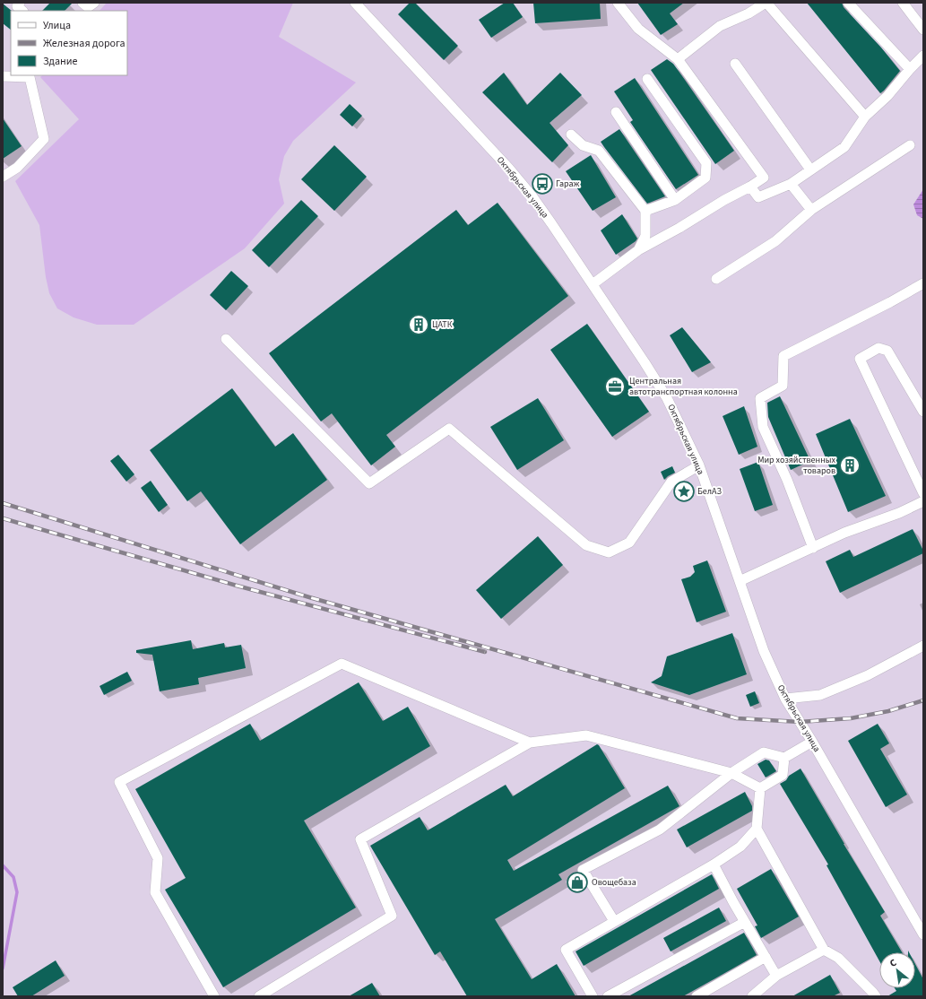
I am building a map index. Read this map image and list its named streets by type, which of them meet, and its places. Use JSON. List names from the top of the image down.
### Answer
{
  "streets": {
    "street": ["Октябрьская улица"]
  },
  "places": {
    "bus stop": ["Гараж"],
    "building": ["ЦАТК", "Мир хозяйственных товаров"],
    "office": ["Центральная автотранспортная колонна"],
    "place": ["БелАЗ"],
    "shop": ["Овощебаза"]
  },
  "legend": ["Улица", "Железная дорога", "Здание"],
  "north": "top left"
}
